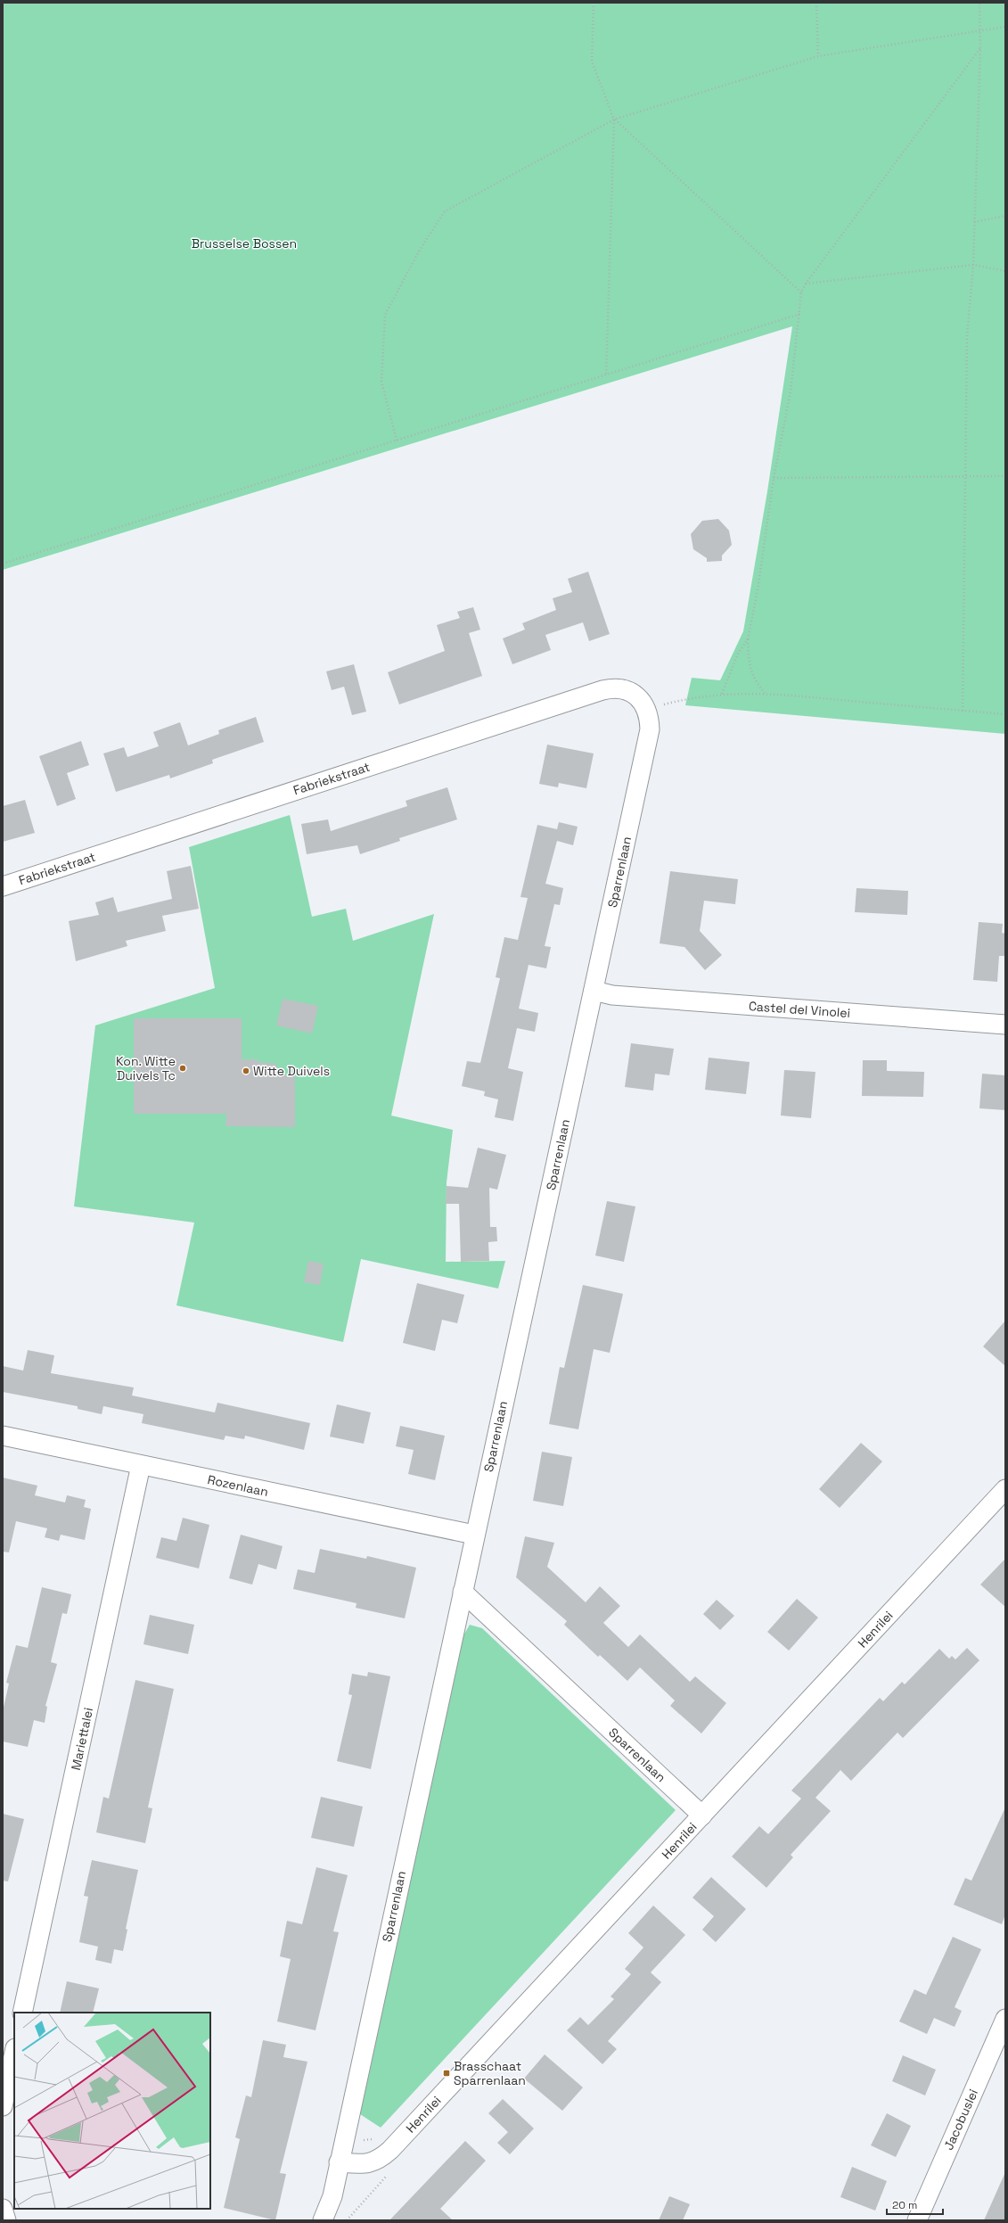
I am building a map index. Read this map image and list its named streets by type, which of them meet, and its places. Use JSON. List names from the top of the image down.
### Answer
{
  "streets": {
    "street": [
      "Fabriekstraat",
      "Sparrenlaan",
      "Castel del Vinolei",
      "Rozenlaan",
      "Henrilei",
      "Mariettalei",
      "Jacobuslei"
    ]
  },
  "crossings": [
    ["Fabriekstraat", "Sparrenlaan"],
    ["Sparrenlaan", "Castel del Vinolei"],
    ["Sparrenlaan", "Rozenlaan"],
    ["Sparrenlaan", "Henrilei"],
    ["Rozenlaan", "Mariettalei"]
  ],
  "parks": ["Brusselse Bossen"],
  "places": {
    "other": ["Kon. Witte Duivels Tc", "Witte Duivels"],
    "transit": ["Brasschaat Sparrenlaan"]
  },
  "scale_bar": "20 m"
}
